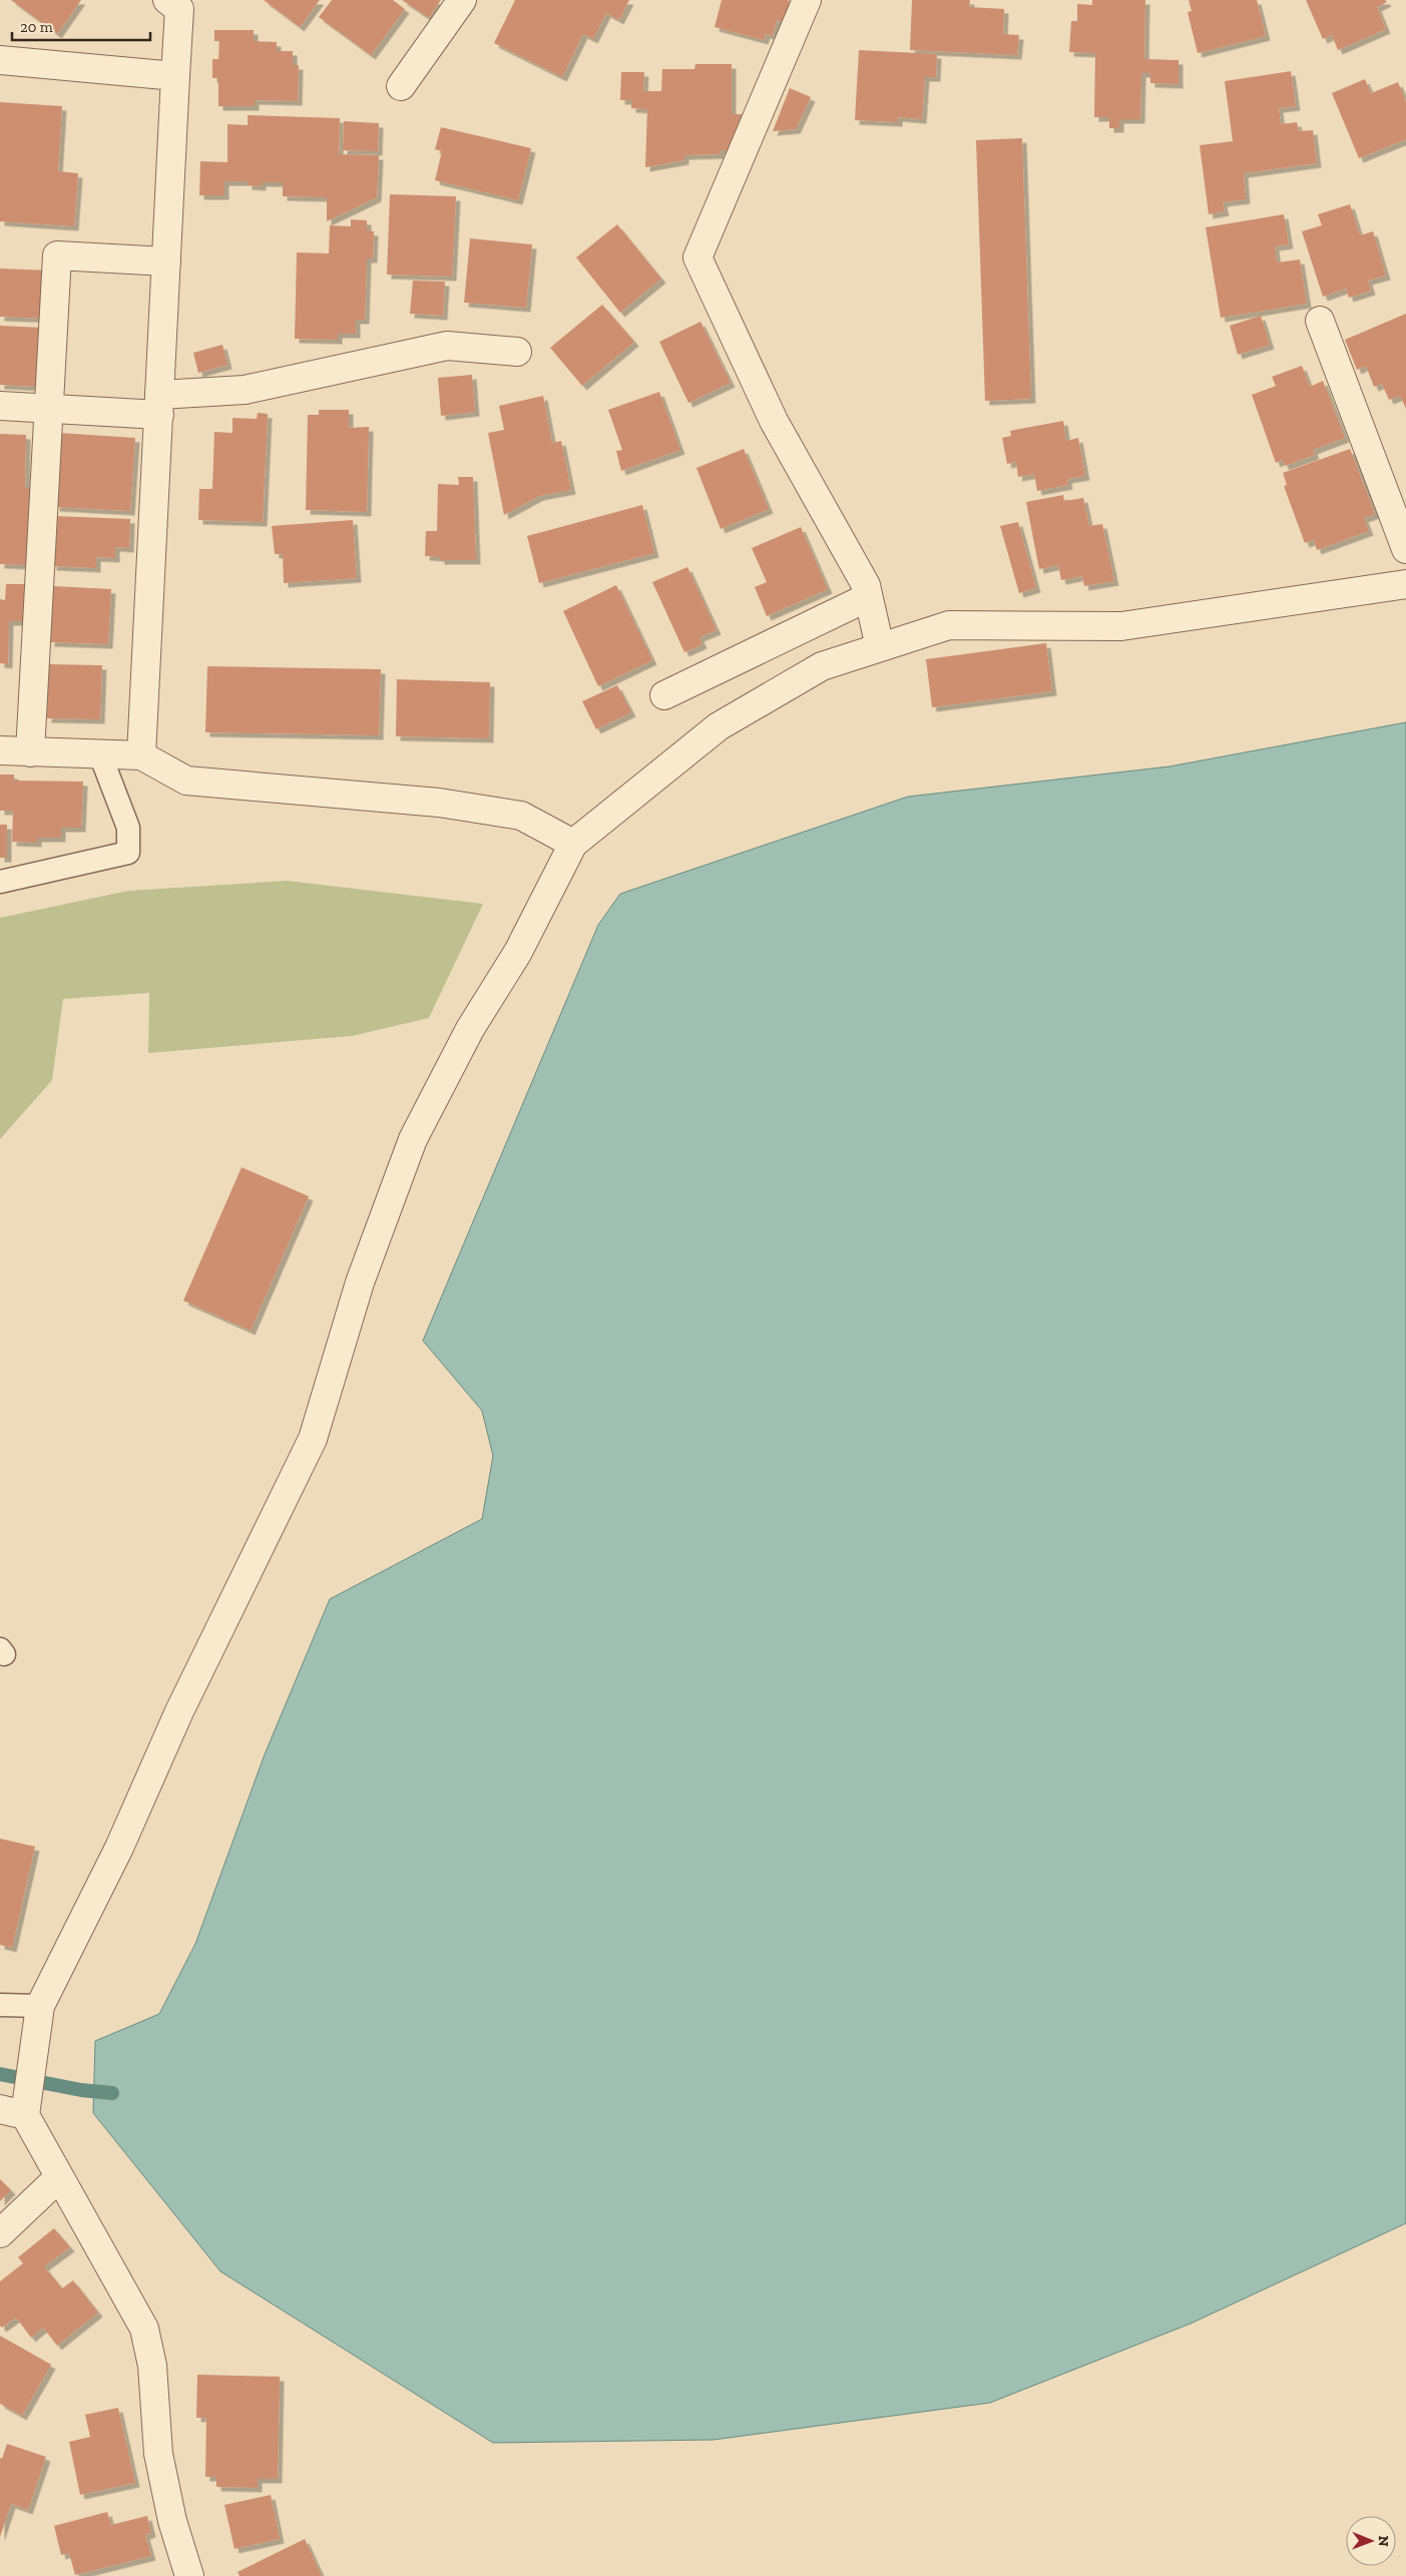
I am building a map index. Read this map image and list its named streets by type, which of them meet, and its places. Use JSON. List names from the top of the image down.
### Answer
{
  "scale_bar": "20 m",
  "north": "right"
}
